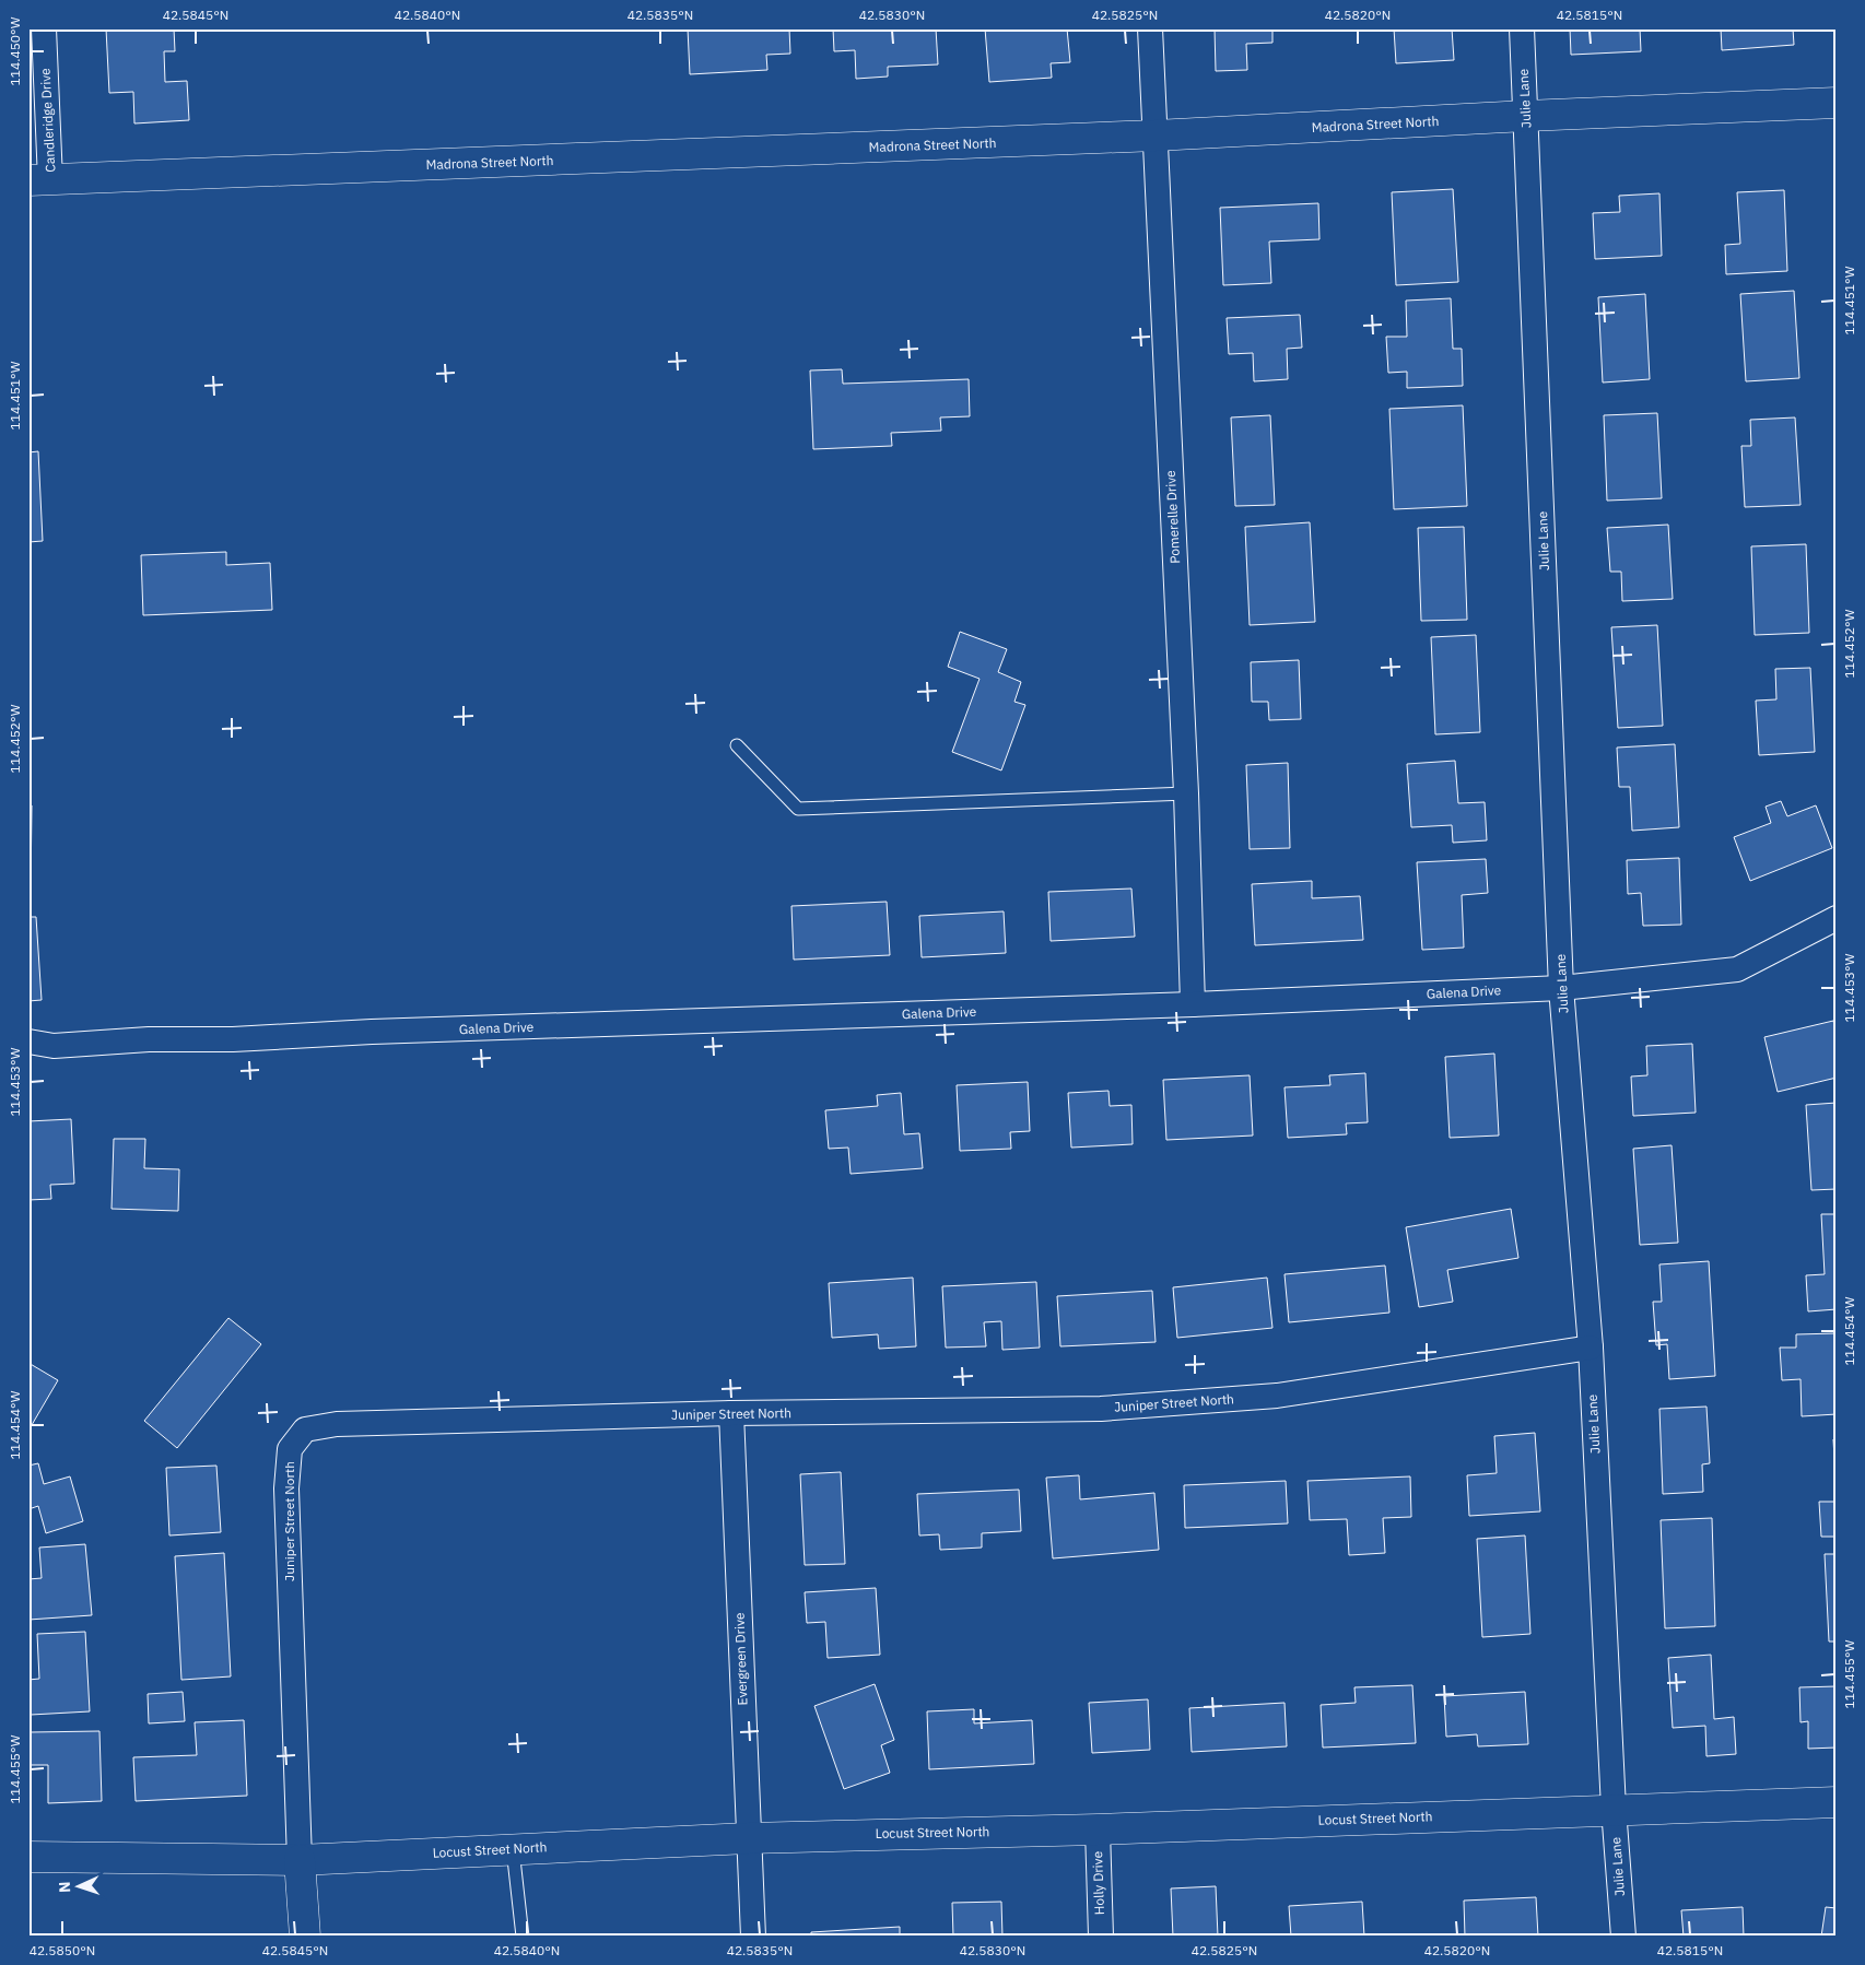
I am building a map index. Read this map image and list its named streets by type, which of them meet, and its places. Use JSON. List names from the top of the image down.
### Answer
{
  "streets": {
    "street": [
      "Julie Lane",
      "Candleridge Drive",
      "Madrona Street North",
      "Pomerelle Drive",
      "Galena Drive",
      "Juniper Street North",
      "Evergreen Drive",
      "Locust Street North",
      "Holly Drive"
    ]
  },
  "crossings": [
    ["Julie Lane", "Madrona Street North"],
    ["Julie Lane", "Galena Drive"],
    ["Julie Lane", "Juniper Street North"],
    ["Julie Lane", "Locust Street North"],
    ["Candleridge Drive", "Madrona Street North"],
    ["Madrona Street North", "Pomerelle Drive"],
    ["Pomerelle Drive", "Galena Drive"],
    ["Juniper Street North", "Evergreen Drive"],
    ["Juniper Street North", "Locust Street North"],
    ["Evergreen Drive", "Locust Street North"],
    ["Locust Street North", "Holly Drive"]
  ],
  "north": "left",
  "coordinates": [
    "42.5845°N",
    "42.5840°N",
    "42.5835°N",
    "42.5830°N",
    "42.5825°N",
    "42.5820°N",
    "42.5815°N",
    "114.450°W",
    "114.451°W",
    "114.452°W",
    "114.453°W",
    "114.454°W",
    "114.455°W",
    "42.5850°N"
  ]
}
